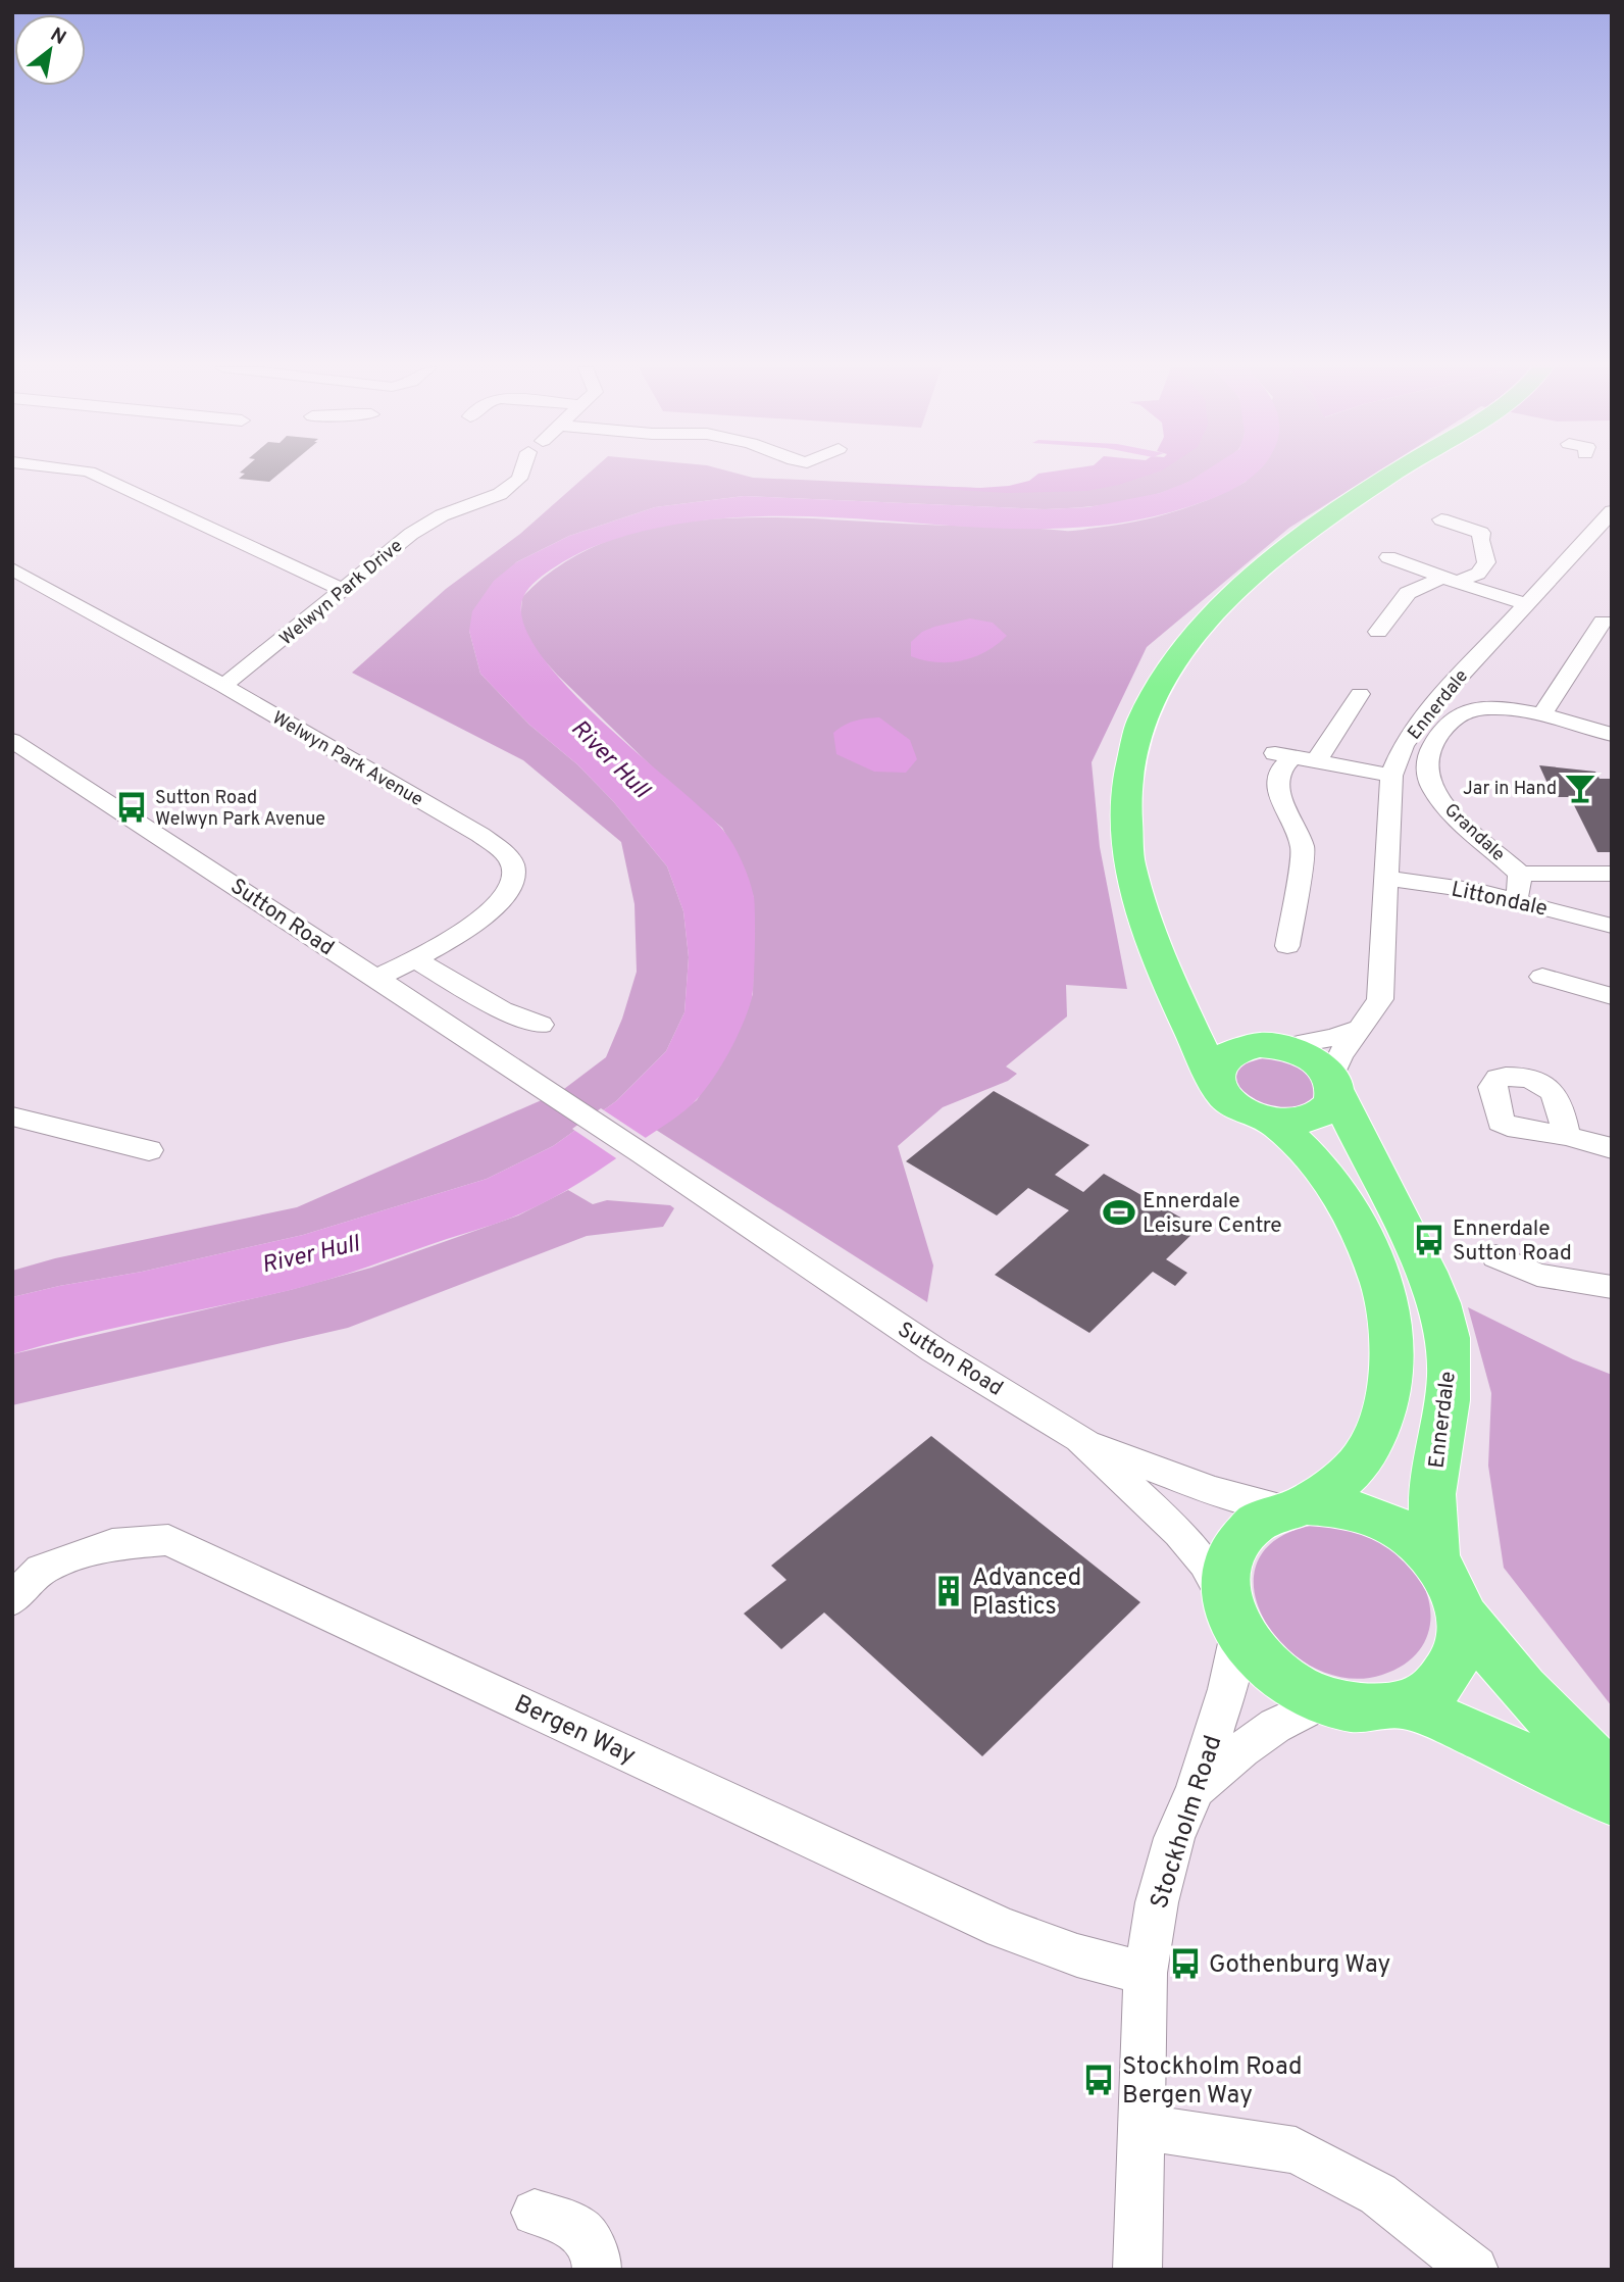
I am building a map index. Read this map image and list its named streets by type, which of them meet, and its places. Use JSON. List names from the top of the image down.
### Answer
{
  "streets": {
    "highway": ["Ennerdale"],
    "street": [
      "Welwyn Park Drive",
      "Welwyn Park Avenue",
      "Grandale",
      "Littondale",
      "Sutton Road",
      "Bergen Way",
      "Stockholm Road"
    ]
  },
  "crossings": [
    ["Welwyn Park Drive", "Welwyn Park Avenue"],
    ["Ennerdale", "Littondale"],
    ["Ennerdale", "Sutton Road"],
    ["Ennerdale", "Stockholm Road"],
    ["Welwyn Park Avenue", "Sutton Road"],
    ["Grandale", "Littondale"],
    ["Sutton Road", "Stockholm Road"],
    ["Bergen Way", "Stockholm Road"]
  ],
  "water": ["River Hull"],
  "places": {
    "bar": ["Jar in Hand"],
    "bus stop": [
      "Sutton Road Welwyn Park Avenue",
      "Ennerdale Sutton Road",
      "Gothenburg Way",
      "Stockholm Road Bergen Way"
    ],
    "sports": ["Ennerdale Leisure Centre"],
    "building": ["Advanced Plastics"]
  },
  "north": "top right"
}
